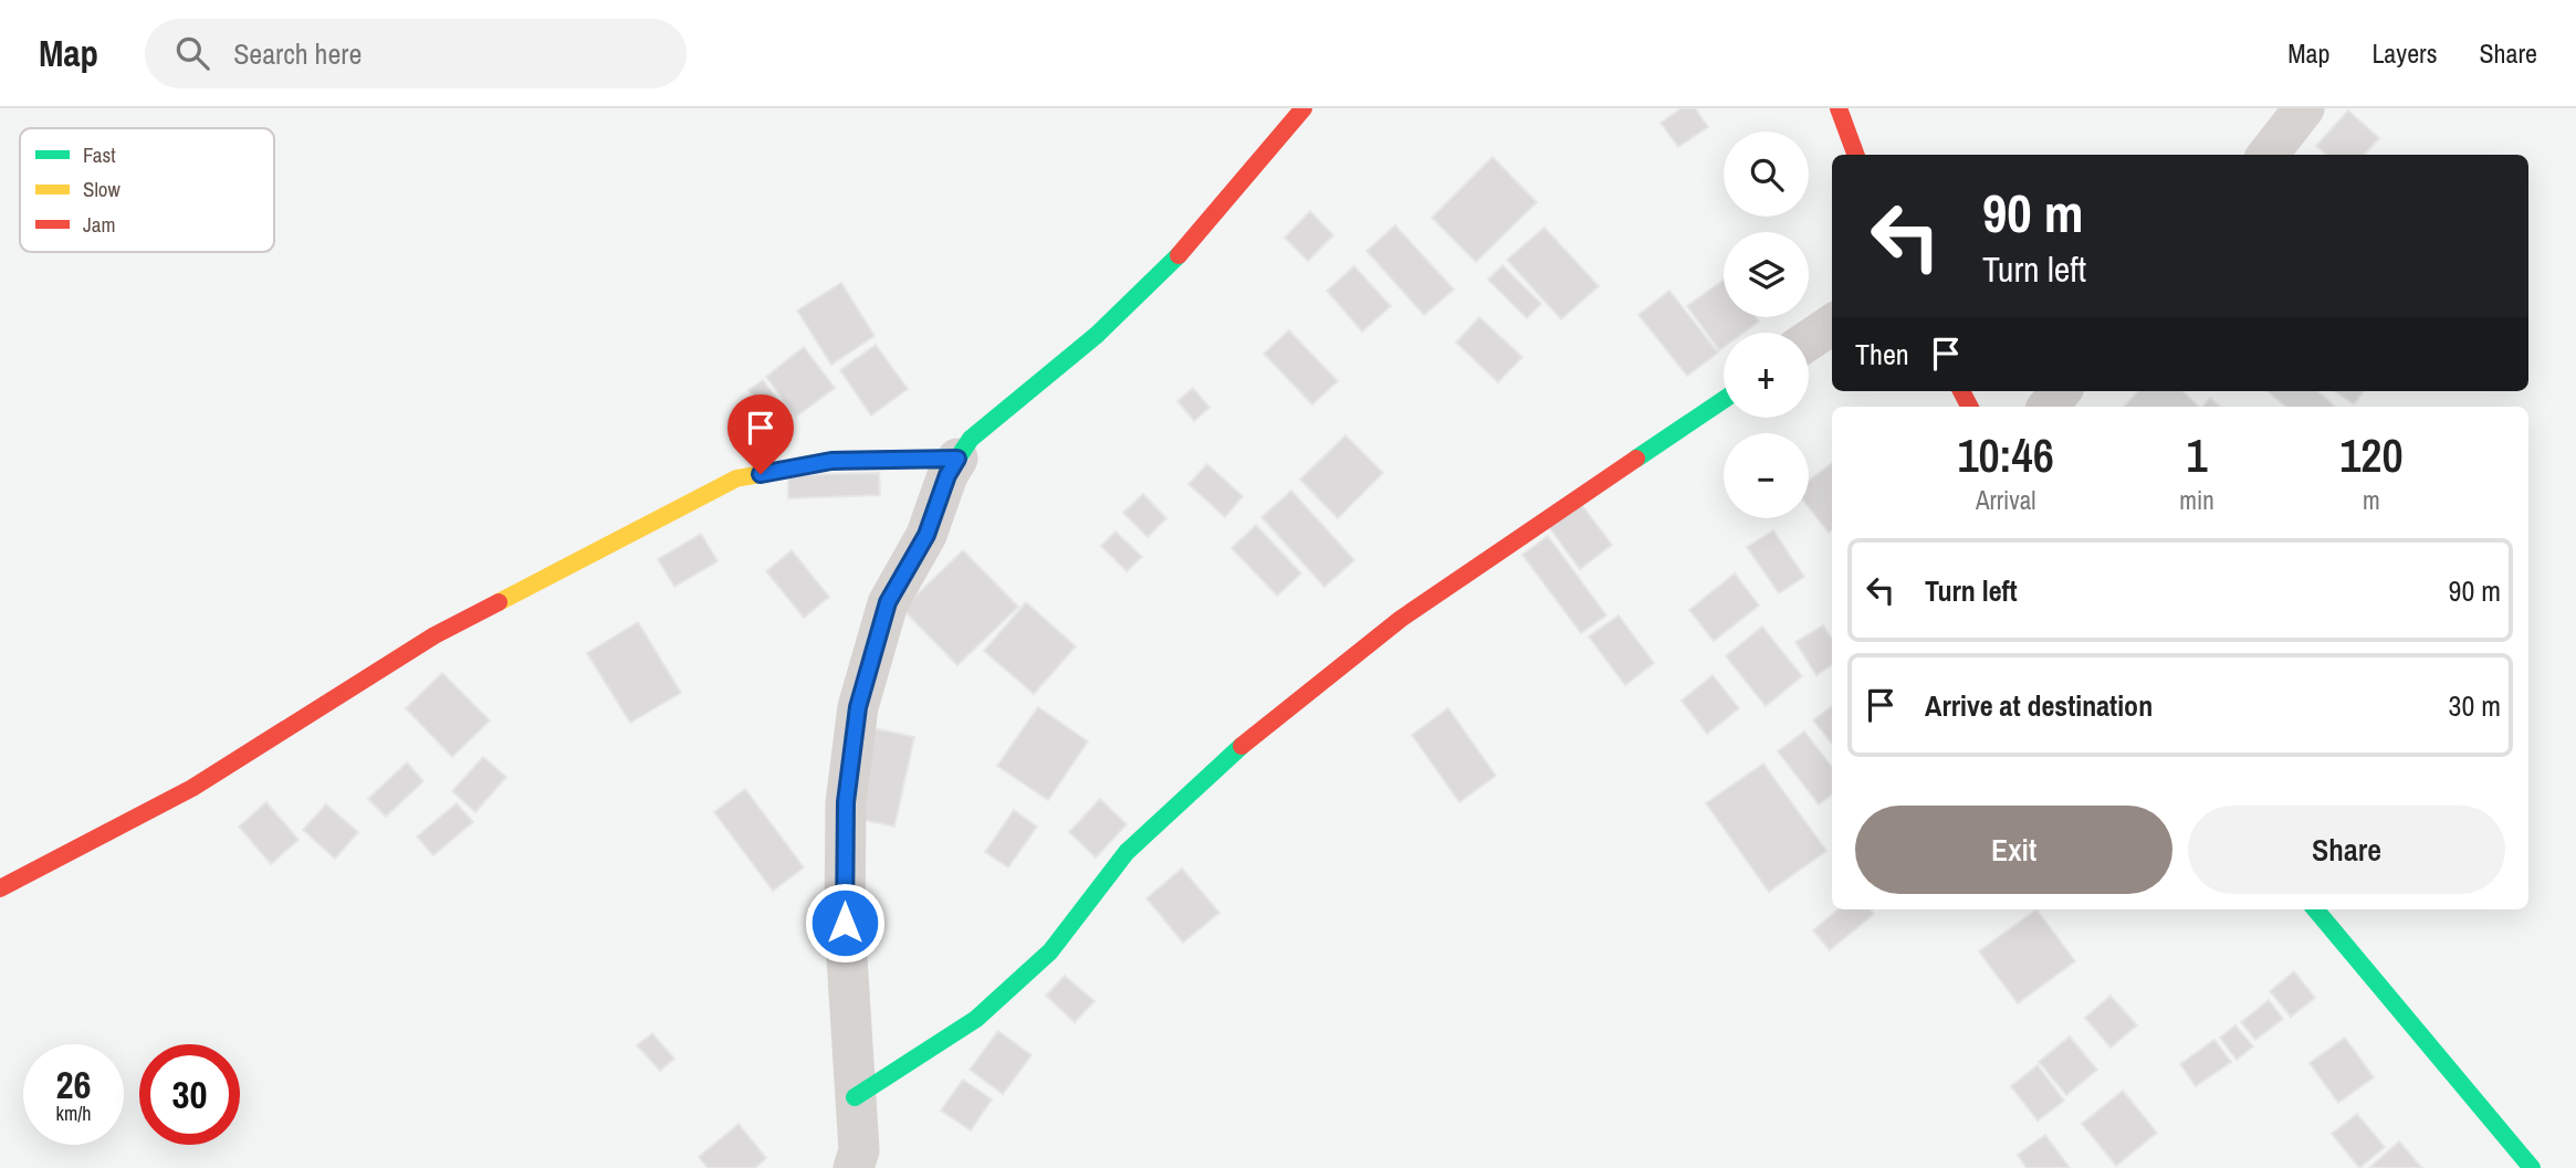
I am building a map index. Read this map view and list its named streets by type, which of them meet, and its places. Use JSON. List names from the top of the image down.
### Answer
{
  "legend": ["Fast", "Slow", "Jam"],
  "page": {
    "header": "Map",
    "search": "Search here",
    "nav": ["Map", "Layers", "Share"],
    "map_buttons": ["+", "−"],
    "turn": ["90 m", "Turn left"],
    "then": "Then",
    "eta": [
      "10:46",
      "Arrival",
      "1",
      "min",
      "120",
      "m"
    ],
    "list": [
      {
        "name": "Turn left",
        "value": "90 m"
      },
      {
        "name": "Arrive at destination",
        "value": "30 m"
      }
    ],
    "buttons": ["Exit", "Share"],
    "speed": "26 km/h",
    "limit": "30"
  }
}
